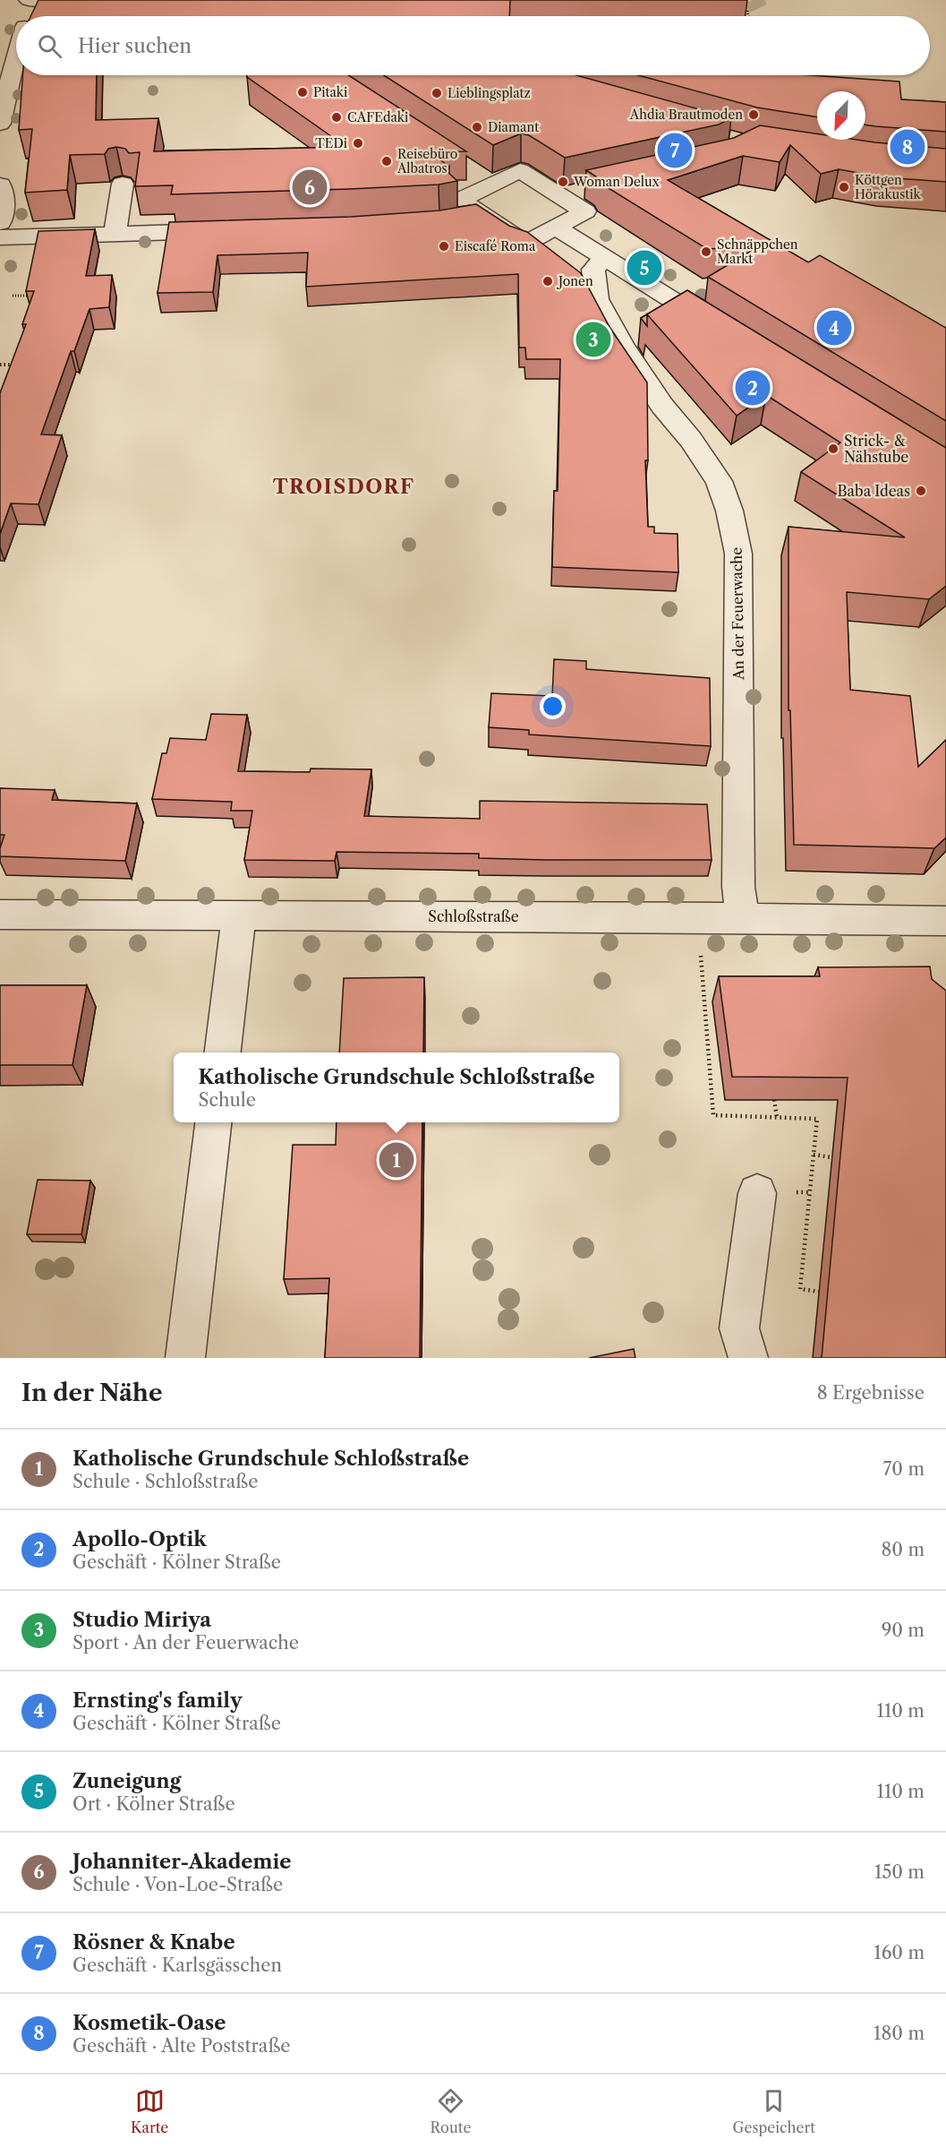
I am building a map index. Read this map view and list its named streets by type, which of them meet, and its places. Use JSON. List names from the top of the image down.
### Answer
{
  "streets": {
    "street": ["An der Feuerwache", "Schloßstraße"]
  },
  "crossings": [
    ["An der Feuerwache", "Schloßstraße"]
  ],
  "districts": ["TROISDORF"],
  "places": [
    "Pitaki",
    "Lieblingsplatz",
    "Ahdia Brautmoden",
    "CAFEdaki",
    "Diamant",
    "TEDi",
    "Reisebüro Albatros",
    "Woman Delux",
    "Köttgen Hörakustik",
    "Eiscafé Roma",
    "Schnäppchen Markt",
    "Jonen",
    "Strick- & Nähstube",
    "Baba Ideas"
  ],
  "north": "bottom left",
  "page": {
    "search": "Hier suchen",
    "pins": [
      "8",
      "7",
      "6",
      "5",
      "4",
      "3",
      "2",
      "1"
    ],
    "popup": ["Katholische Grundschule Schloßstraße", "Schule"],
    "heading": ["In der Nähe", "8 Ergebnisse"],
    "list": [
      {
        "mark": "1",
        "name": "Katholische Grundschule Schloßstraße",
        "note": "Schule · Schloßstraße",
        "value": "70 m"
      },
      {
        "mark": "2",
        "name": "Apollo-Optik",
        "note": "Geschäft · Kölner Straße",
        "value": "80 m"
      },
      {
        "mark": "3",
        "name": "Studio Miriya",
        "note": "Sport · An der Feuerwache",
        "value": "90 m"
      },
      {
        "mark": "4",
        "name": "Ernsting's family",
        "note": "Geschäft · Kölner Straße",
        "value": "110 m"
      },
      {
        "mark": "5",
        "name": "Zuneigung",
        "note": "Ort · Kölner Straße",
        "value": "110 m"
      },
      {
        "mark": "6",
        "name": "Johanniter-Akademie",
        "note": "Schule · Von-Loe-Straße",
        "value": "150 m"
      },
      {
        "mark": "7",
        "name": "Rösner & Knabe",
        "note": "Geschäft · Karlsgässchen",
        "value": "160 m"
      },
      {
        "mark": "8",
        "name": "Kosmetik-Oase",
        "note": "Geschäft · Alte Poststraße",
        "value": "180 m"
      }
    ],
    "nav": ["Karte", "Route", "Gespeichert"]
  }
}
